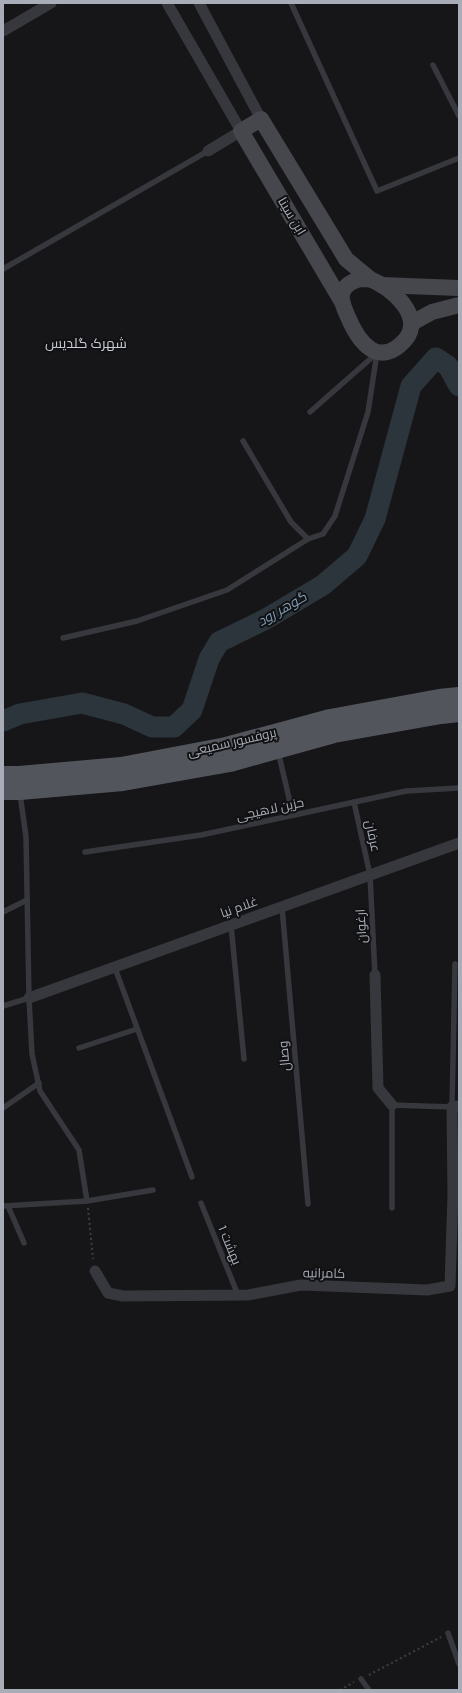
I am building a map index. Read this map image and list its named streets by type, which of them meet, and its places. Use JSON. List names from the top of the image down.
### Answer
{
  "streets": {
    "main road": ["پروفسور سمیعی"],
    "street": ["ابن سینا", "غلام نیا", "کامرانیه"],
    "lane": [
      "حزین لاهیجی",
      "عرفان",
      "ارغوان",
      "وصال",
      "بهشت 1"
    ]
  },
  "crossings": [
    ["حزین لاهیجی", "عرفان"],
    ["عرفان", "غلام نیا"],
    ["عرفان", "ارغوان"],
    ["غلام نیا", "ارغوان"],
    ["غلام نیا", "وصال"],
    ["بهشت 1", "کامرانیه"]
  ],
  "districts": ["شهرک گلدیس"],
  "water": ["گوهر رود"]
}
